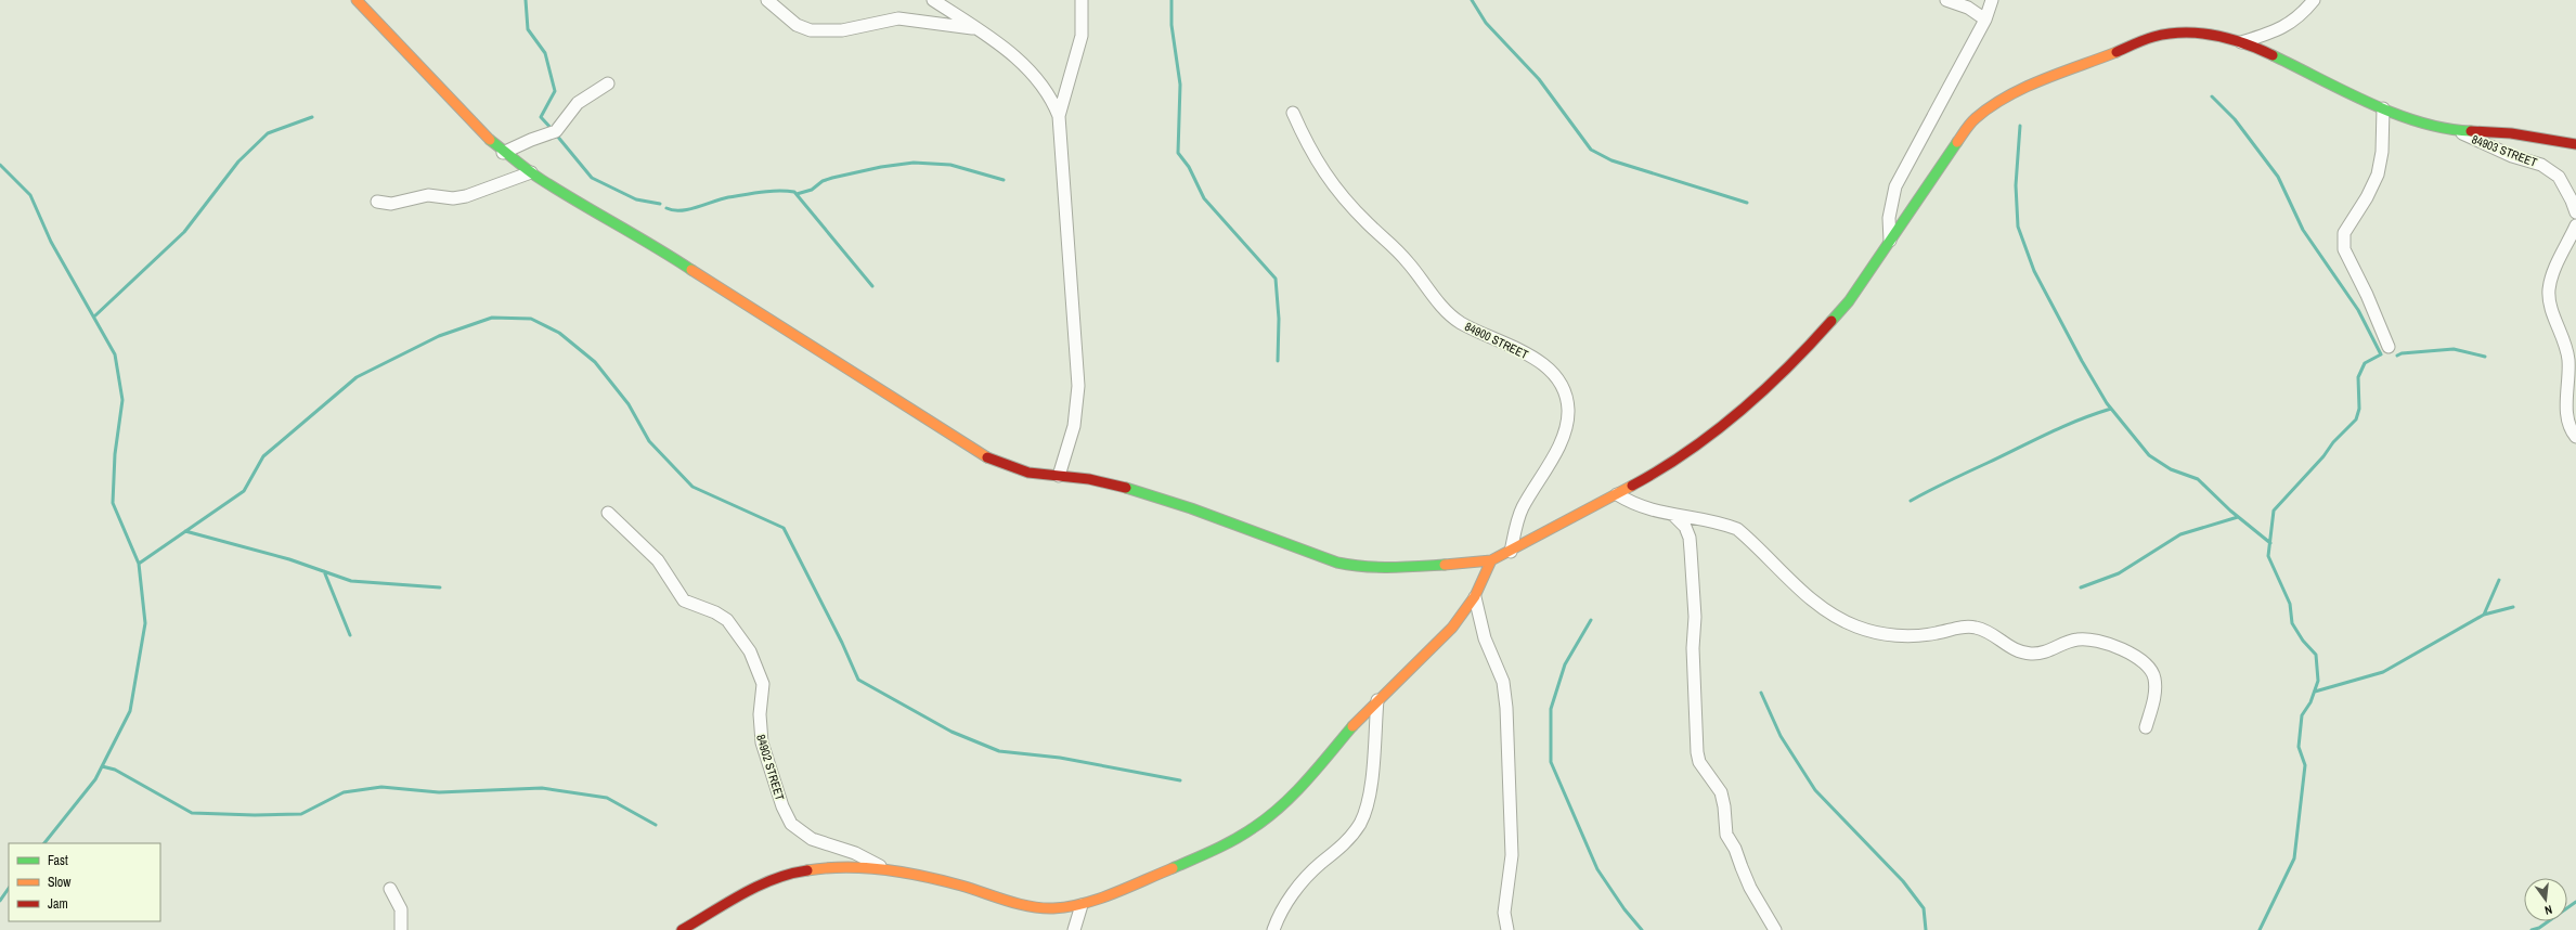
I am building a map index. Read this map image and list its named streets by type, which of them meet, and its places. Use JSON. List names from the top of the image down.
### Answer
{
  "streets": {
    "street": ["84903 STREET", "84900 STREET", "84902 STREET"]
  },
  "legend": ["Fast", "Slow", "Jam"],
  "north": "bottom"
}
